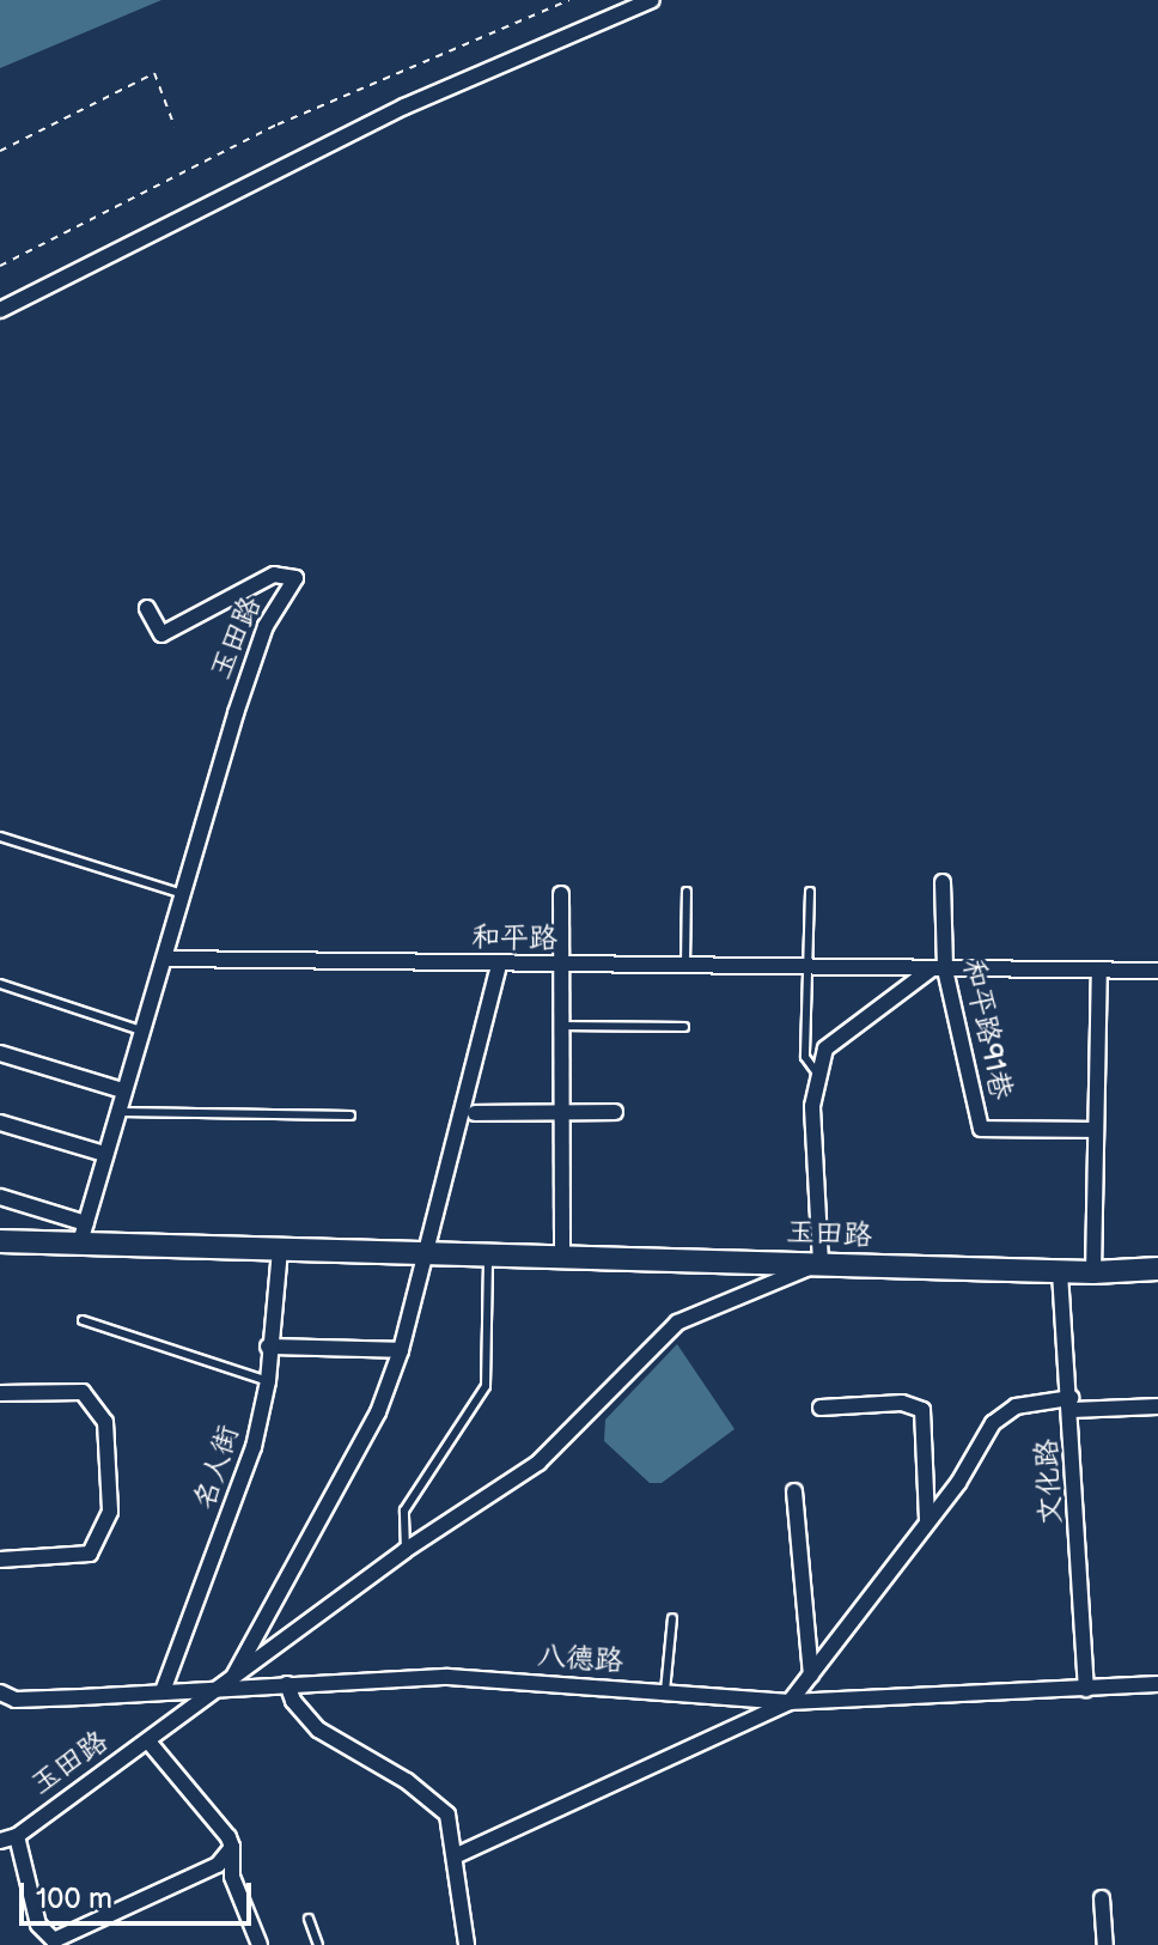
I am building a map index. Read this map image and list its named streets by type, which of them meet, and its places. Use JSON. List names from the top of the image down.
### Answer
{
  "streets": {
    "street": [
      "玉田路",
      "和平路",
      "和平路91巷",
      "名人街",
      "文化路",
      "八德路"
    ]
  },
  "crossings": [
    ["玉田路", "和平路"],
    ["玉田路", "名人街"],
    ["玉田路", "文化路"],
    ["玉田路", "八德路"],
    ["和平路", "和平路91巷"],
    ["名人街", "八德路"],
    ["文化路", "八德路"]
  ],
  "scale_bar": "100 m"
}
